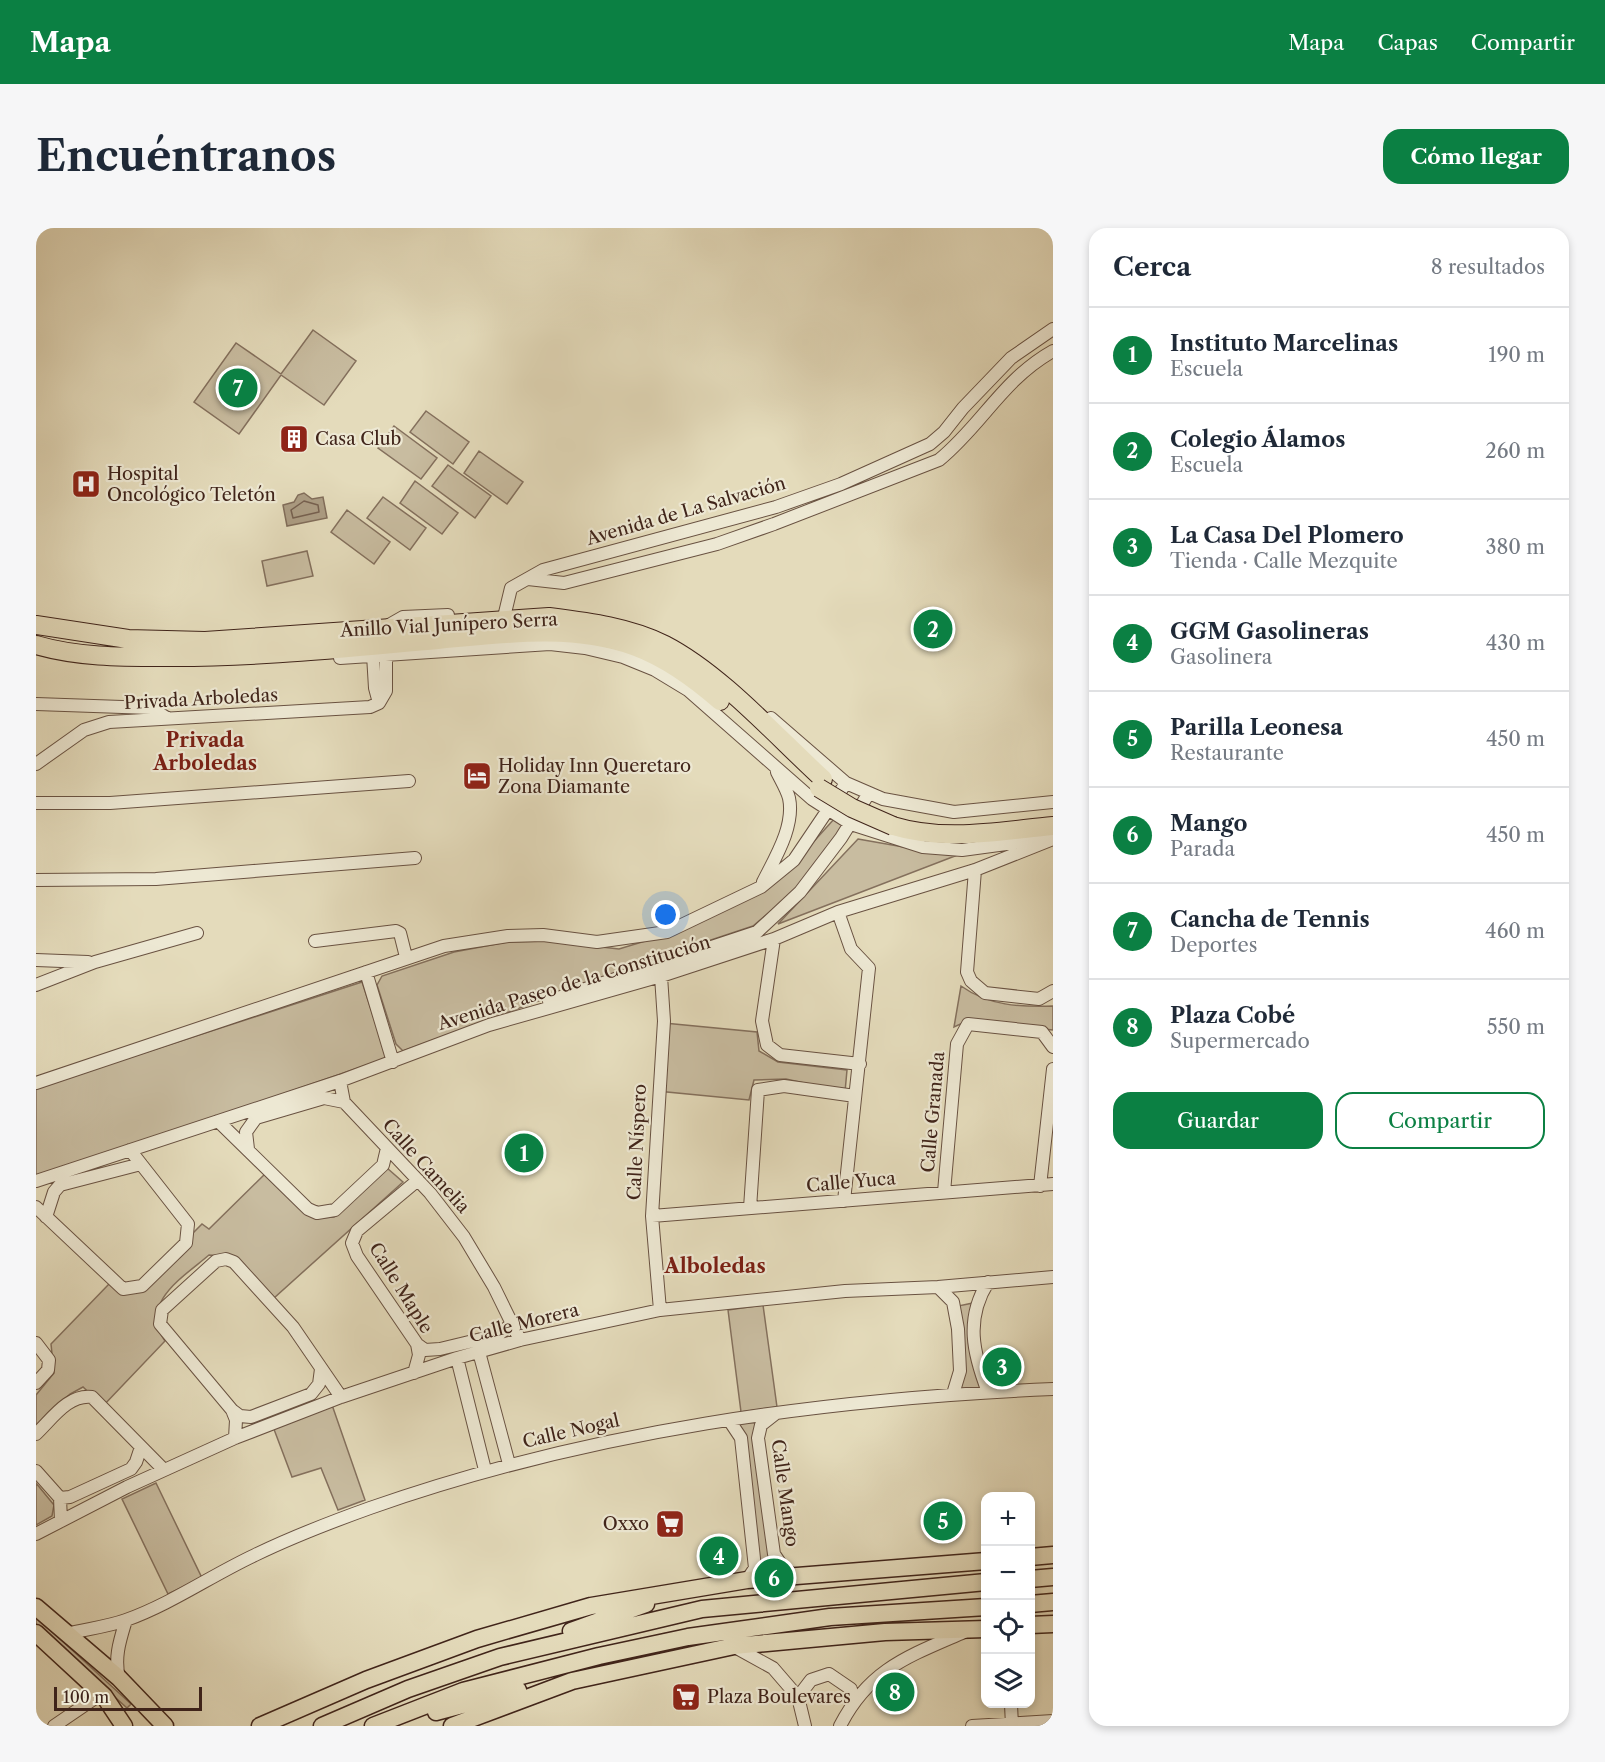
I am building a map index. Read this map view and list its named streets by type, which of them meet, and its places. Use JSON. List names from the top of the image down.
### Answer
{
  "streets": {
    "highway": ["Anillo Vial Junípero Serra"],
    "street": [
      "Avenida de La Salvación",
      "Privada Arboledas",
      "Avenida Paseo de la Constitución",
      "Calle Granada",
      "Calle Níspero",
      "Calle Camelia",
      "Calle Yuca",
      "Calle Maple",
      "Calle Morera",
      "Calle Nogal",
      "Calle Mango"
    ]
  },
  "crossings": [
    ["Anillo Vial Junípero Serra", "Avenida Paseo de la Constitución"],
    ["Avenida Paseo de la Constitución", "Calle Níspero"],
    ["Calle Granada", "Calle Yuca"],
    ["Calle Níspero", "Calle Yuca"],
    ["Calle Níspero", "Calle Morera"],
    ["Calle Camelia", "Calle Maple"],
    ["Calle Camelia", "Calle Morera"],
    ["Calle Maple", "Calle Morera"],
    ["Calle Nogal", "Calle Mango"]
  ],
  "districts": ["Privada Arboledas", "Alboledas"],
  "places": {
    "building": ["Casa Club"],
    "hospital": ["Hospital Oncológico Teletón"],
    "hotel": ["Holiday Inn Queretaro Zona Diamante"],
    "supermarket": ["Oxxo", "Plaza Boulevares"]
  },
  "scale_bar": "100 m",
  "page": {
    "header": "Mapa",
    "nav": ["Mapa", "Capas", "Compartir"],
    "buttons": [
      "Cómo llegar",
      ["Guardar", "Compartir"]
    ],
    "title": "Encuéntranos",
    "heading": ["Cerca", "8 resultados"],
    "list": [
      {
        "mark": "1",
        "name": "Instituto Marcelinas",
        "note": "Escuela",
        "value": "190 m"
      },
      {
        "mark": "2",
        "name": "Colegio Álamos",
        "note": "Escuela",
        "value": "260 m"
      },
      {
        "mark": "3",
        "name": "La Casa Del Plomero",
        "note": "Tienda · Calle Mezquite",
        "value": "380 m"
      },
      {
        "mark": "4",
        "name": "GGM Gasolineras",
        "note": "Gasolinera",
        "value": "430 m"
      },
      {
        "mark": "5",
        "name": "Parilla Leonesa",
        "note": "Restaurante",
        "value": "450 m"
      },
      {
        "mark": "6",
        "name": "Mango",
        "note": "Parada",
        "value": "450 m"
      },
      {
        "mark": "7",
        "name": "Cancha de Tennis",
        "note": "Deportes",
        "value": "460 m"
      },
      {
        "mark": "8",
        "name": "Plaza Cobé",
        "note": "Supermercado",
        "value": "550 m"
      }
    ],
    "pins": [
      "7",
      "2",
      "1",
      "3",
      "5",
      "4",
      "6",
      "8"
    ],
    "map_buttons": ["+", "−"],
    "scale": "100 m"
  }
}
